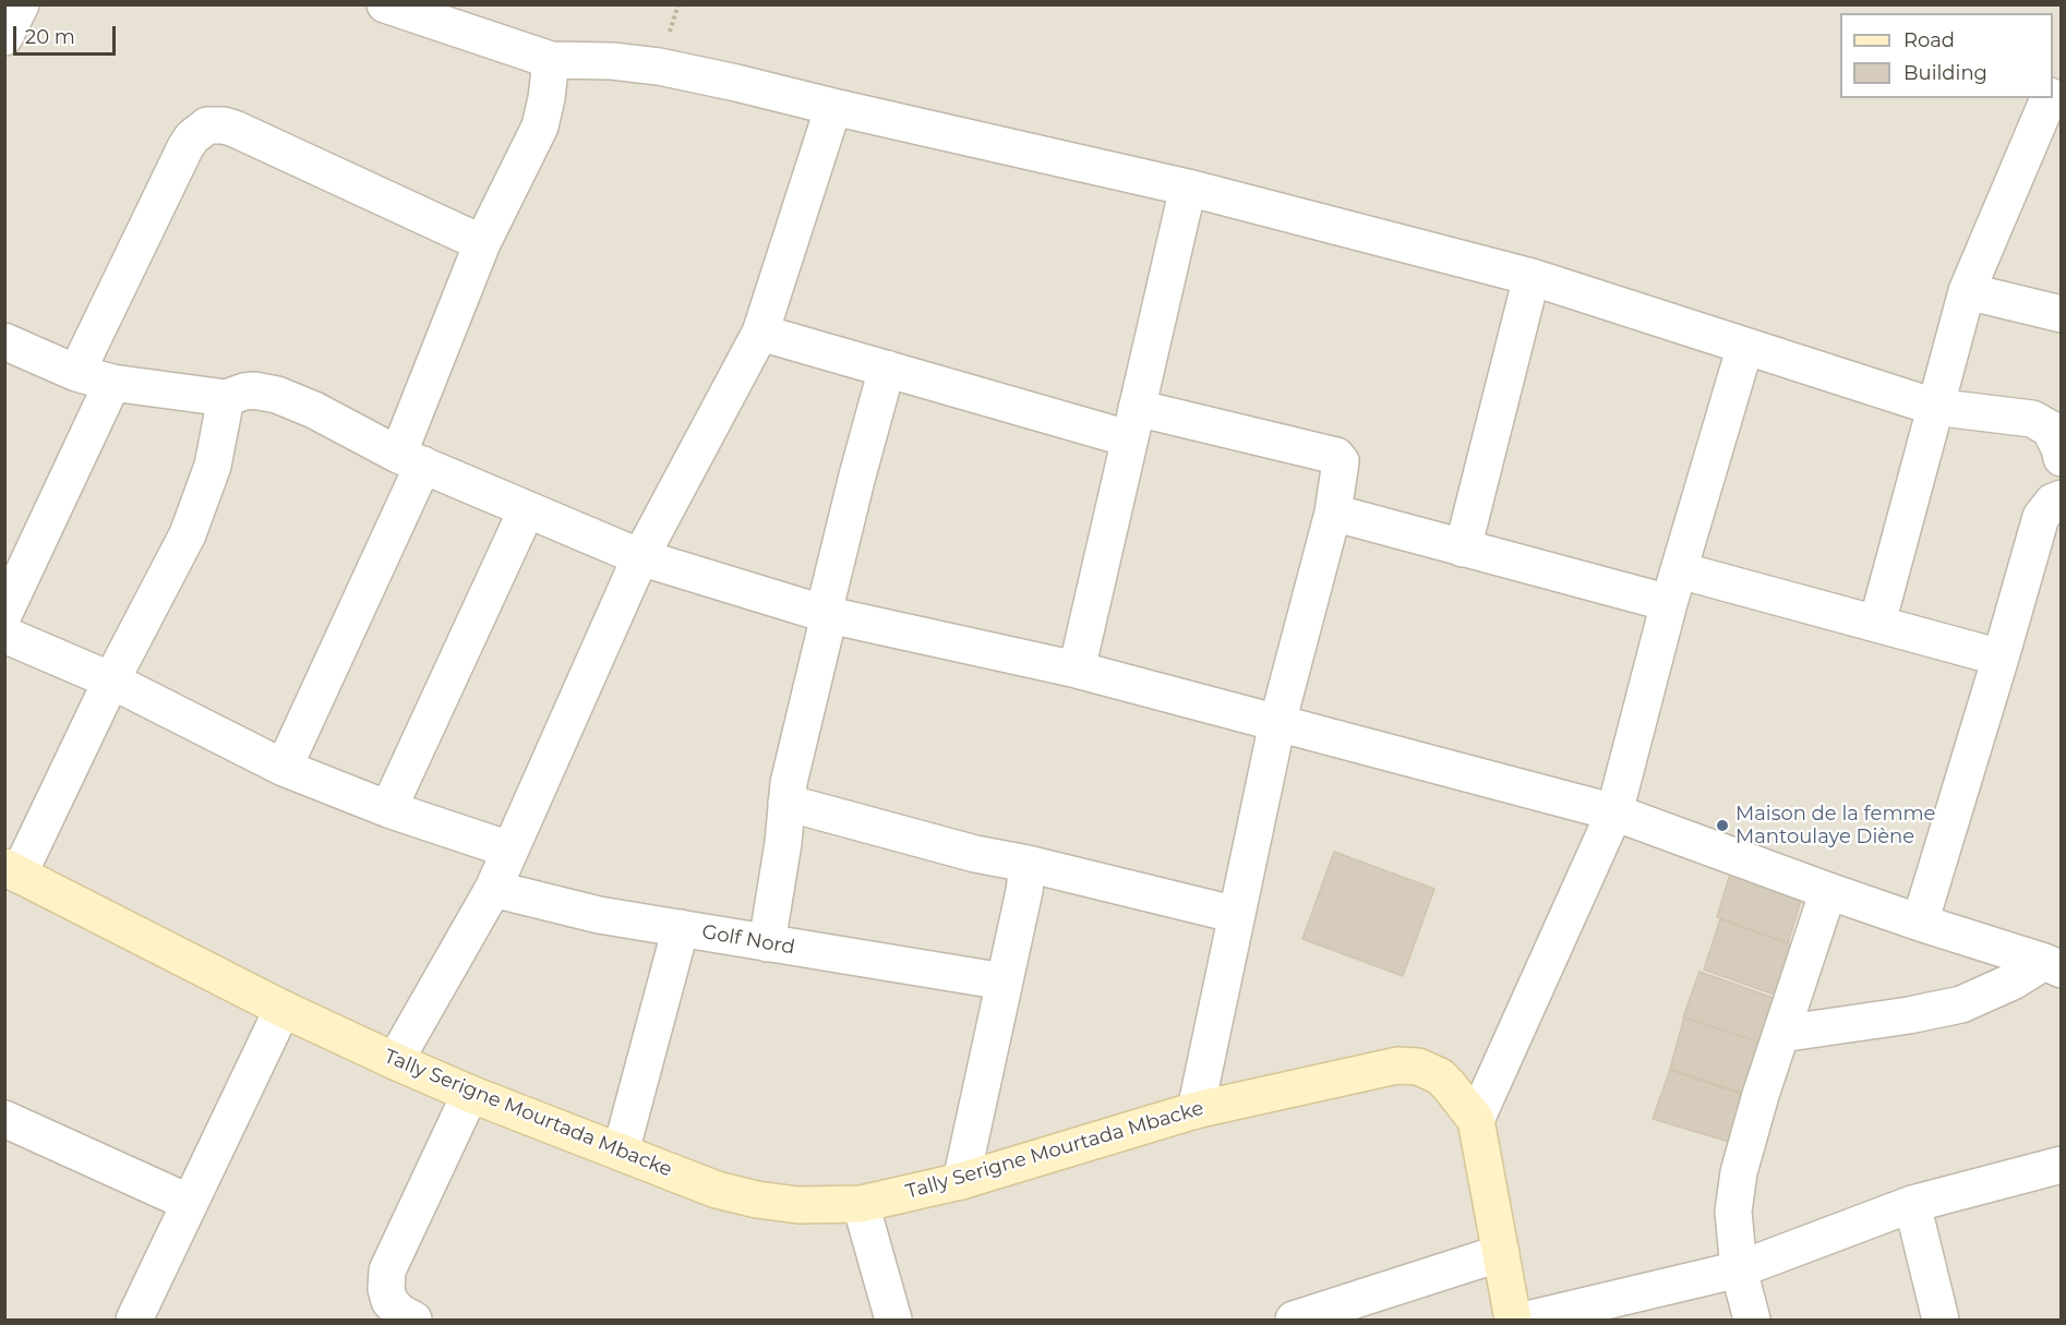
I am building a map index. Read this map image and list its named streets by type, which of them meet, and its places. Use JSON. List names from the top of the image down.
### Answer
{
  "streets": {
    "street": ["Golf Nord", "Tally Serigne Mourtada Mbacke"]
  },
  "places": ["Maison de la femme Mantoulaye Diène"],
  "legend": ["Road", "Building"],
  "scale_bar": "20 m"
}
